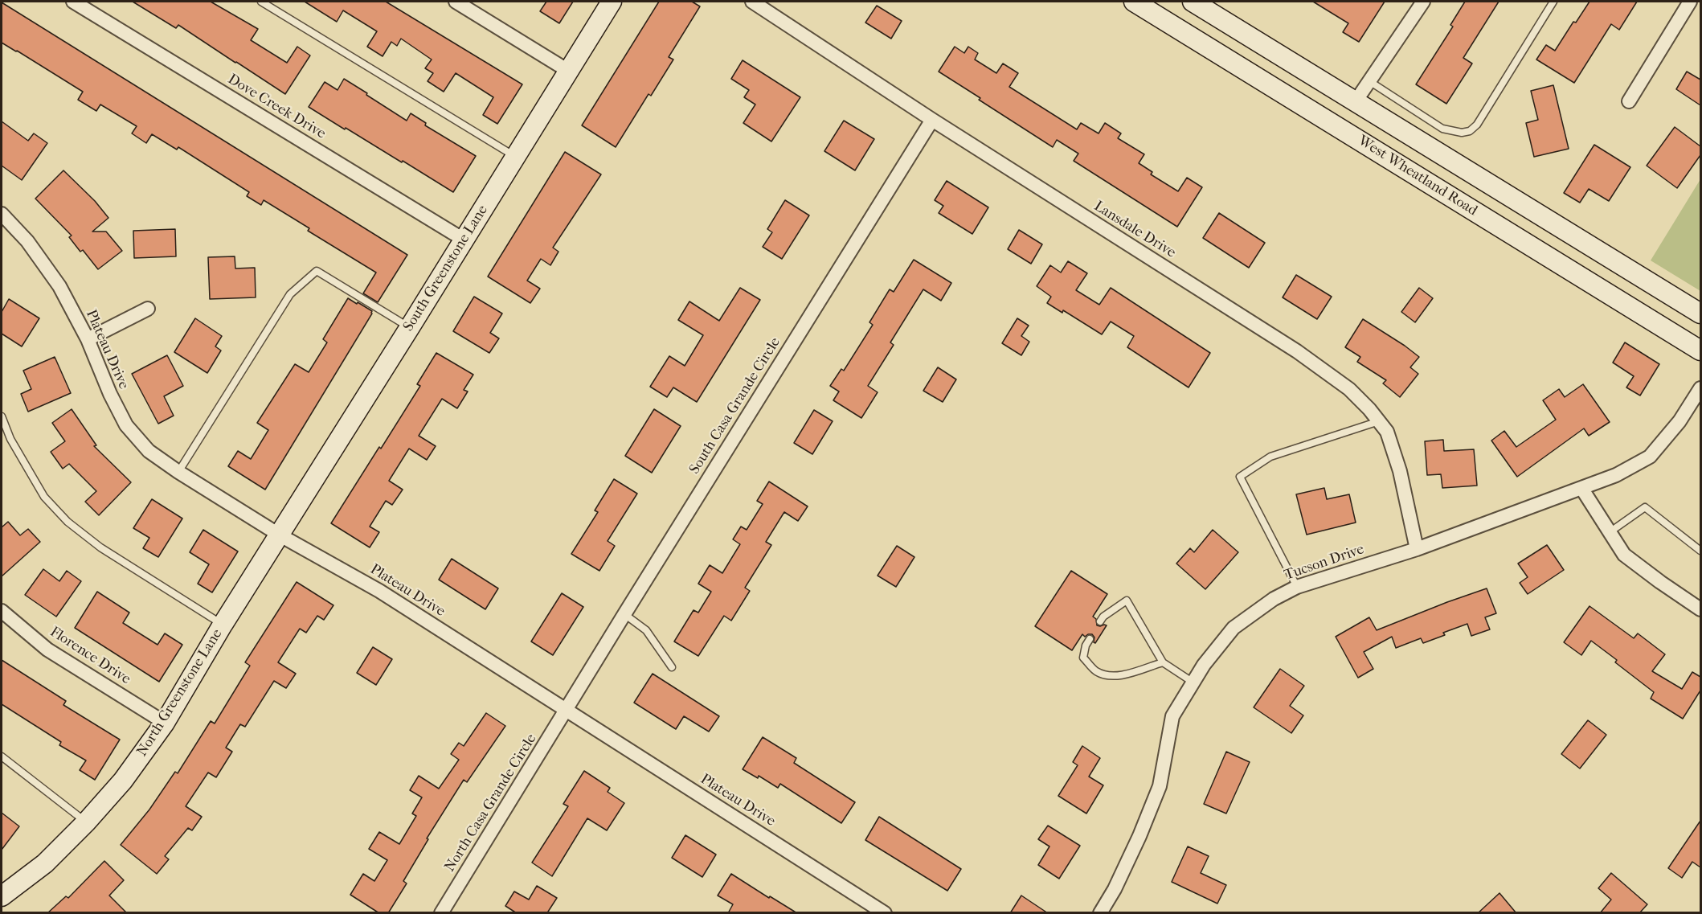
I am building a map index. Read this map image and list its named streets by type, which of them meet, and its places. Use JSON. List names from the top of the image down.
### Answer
{
  "streets": {
    "main road": ["West Wheatland Road", "South Greenstone Lane", "North Greenstone Lane"],
    "street": [
      "Dove Creek Drive",
      "Lansdale Drive",
      "Plateau Drive",
      "South Casa Grande Circle",
      "Tucson Drive",
      "Florence Drive",
      "North Casa Grande Circle"
    ]
  },
  "crossings": [
    ["Dove Creek Drive", "South Greenstone Lane"],
    ["Lansdale Drive", "South Casa Grande Circle"],
    ["Lansdale Drive", "Tucson Drive"],
    ["South Greenstone Lane", "Plateau Drive"],
    ["South Greenstone Lane", "North Greenstone Lane"],
    ["Plateau Drive", "South Casa Grande Circle"],
    ["Plateau Drive", "North Greenstone Lane"],
    ["Plateau Drive", "North Casa Grande Circle"],
    ["South Casa Grande Circle", "North Casa Grande Circle"],
    ["Florence Drive", "North Greenstone Lane"]
  ]
}
